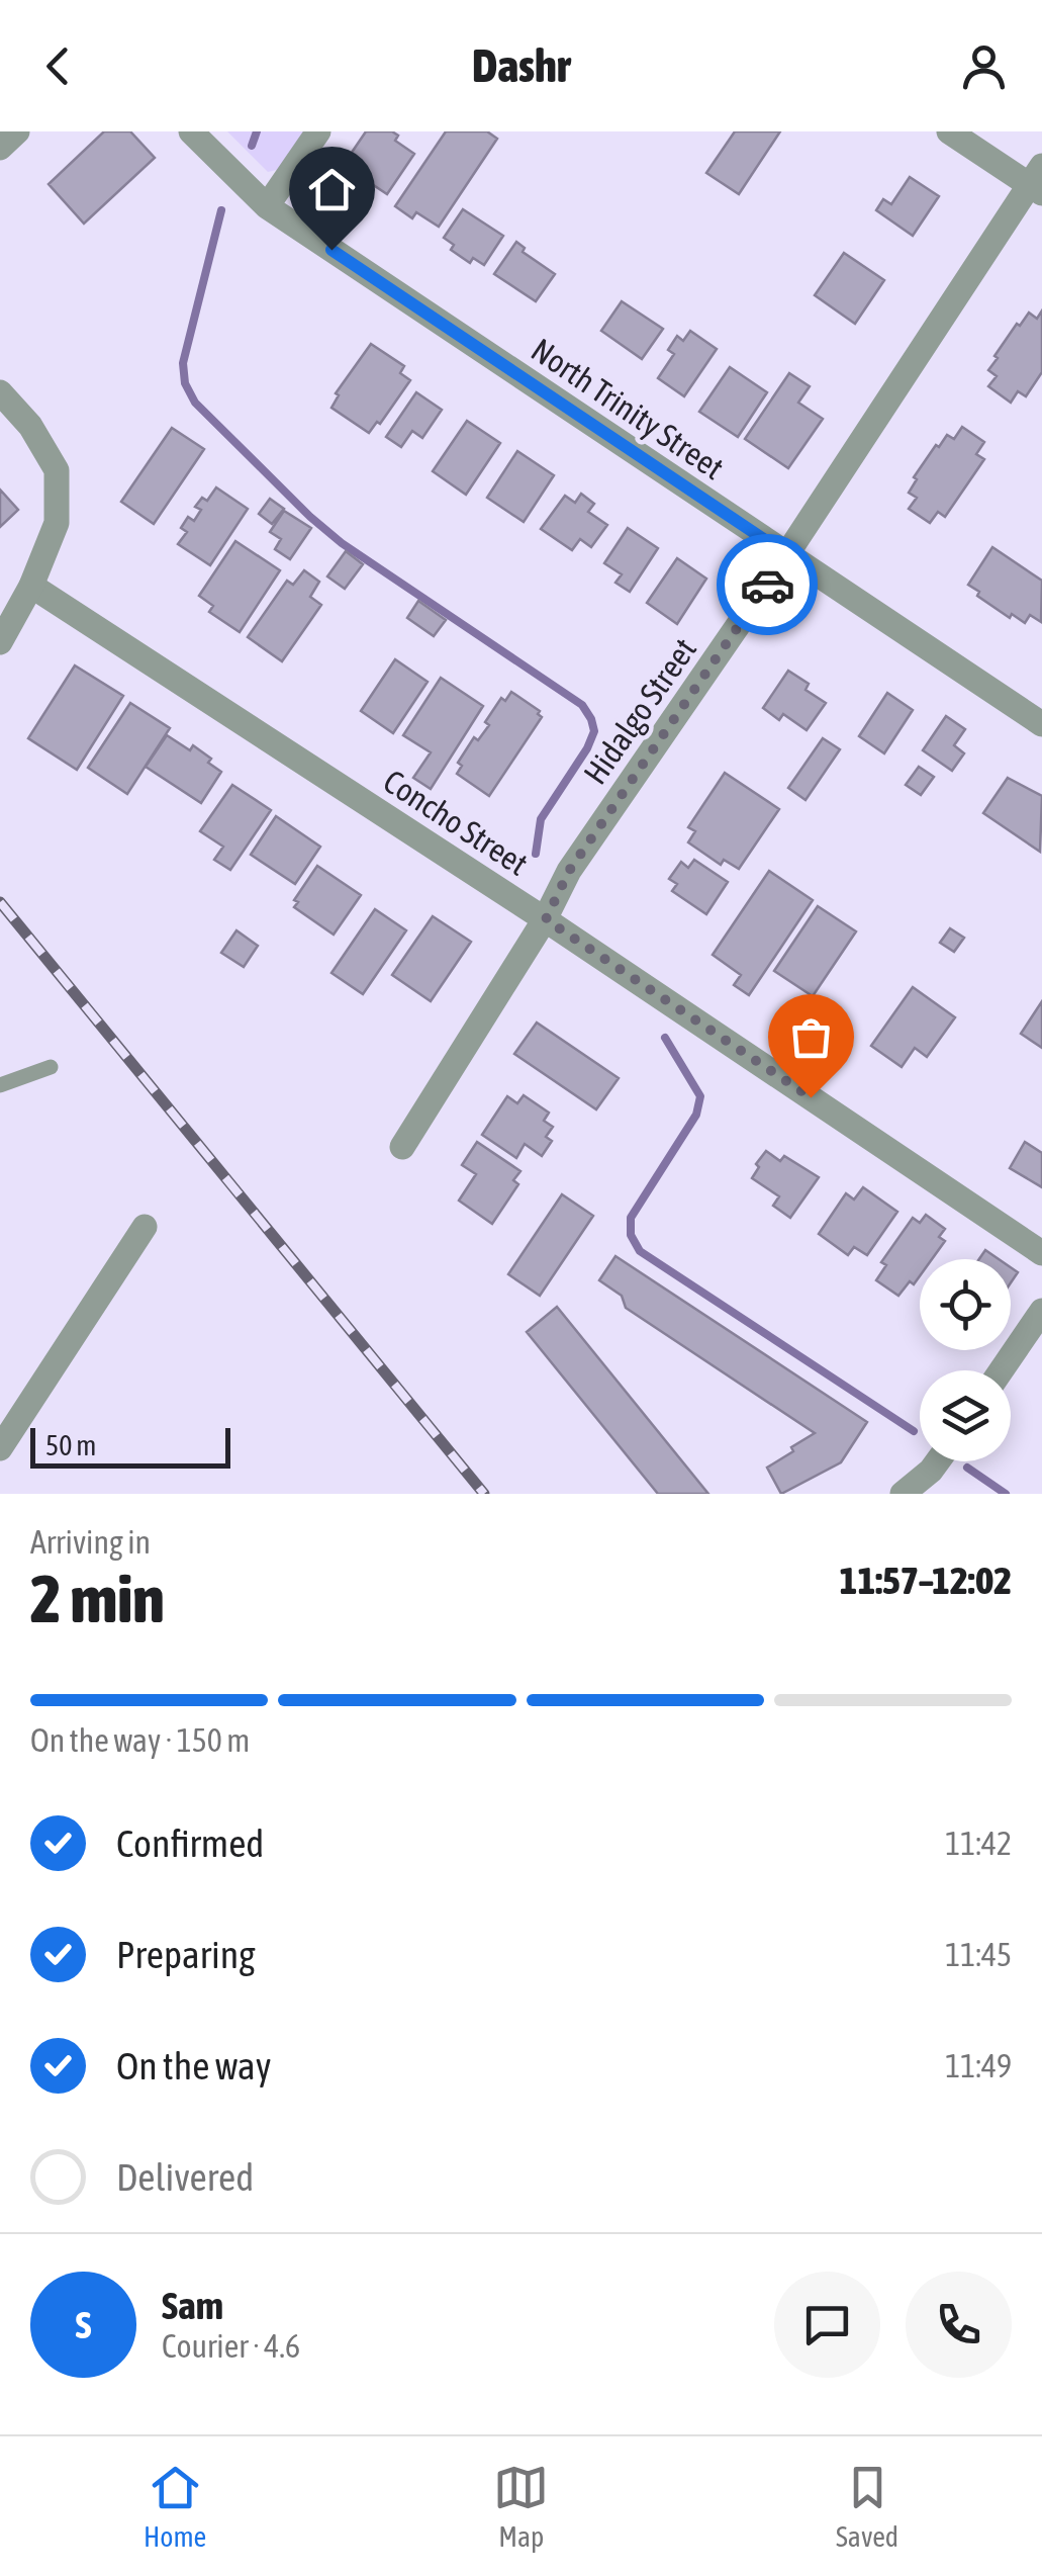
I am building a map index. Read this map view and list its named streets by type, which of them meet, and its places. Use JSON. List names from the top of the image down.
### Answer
{
  "streets": {
    "street": ["North Trinity Street", "Hidalgo Street", "Concho Street"]
  },
  "crossings": [
    ["North Trinity Street", "Hidalgo Street"],
    ["Hidalgo Street", "Concho Street"]
  ],
  "scale_bar": "50 m",
  "page": {
    "header": "Dashr",
    "scale": "50 m",
    "heading": ["2 min", "Arriving in", "11:57–12:02"],
    "panel": ["Sam", "Courier · 4.6"],
    "bar": "On the way · 150 m",
    "list": [
      ["Confirmed", "11:42"],
      ["Preparing", "11:45"],
      ["On the way", "11:49"],
      "Delivered"
    ],
    "round": "S",
    "tabs": ["Home", "Map", "Saved"]
  }
}
